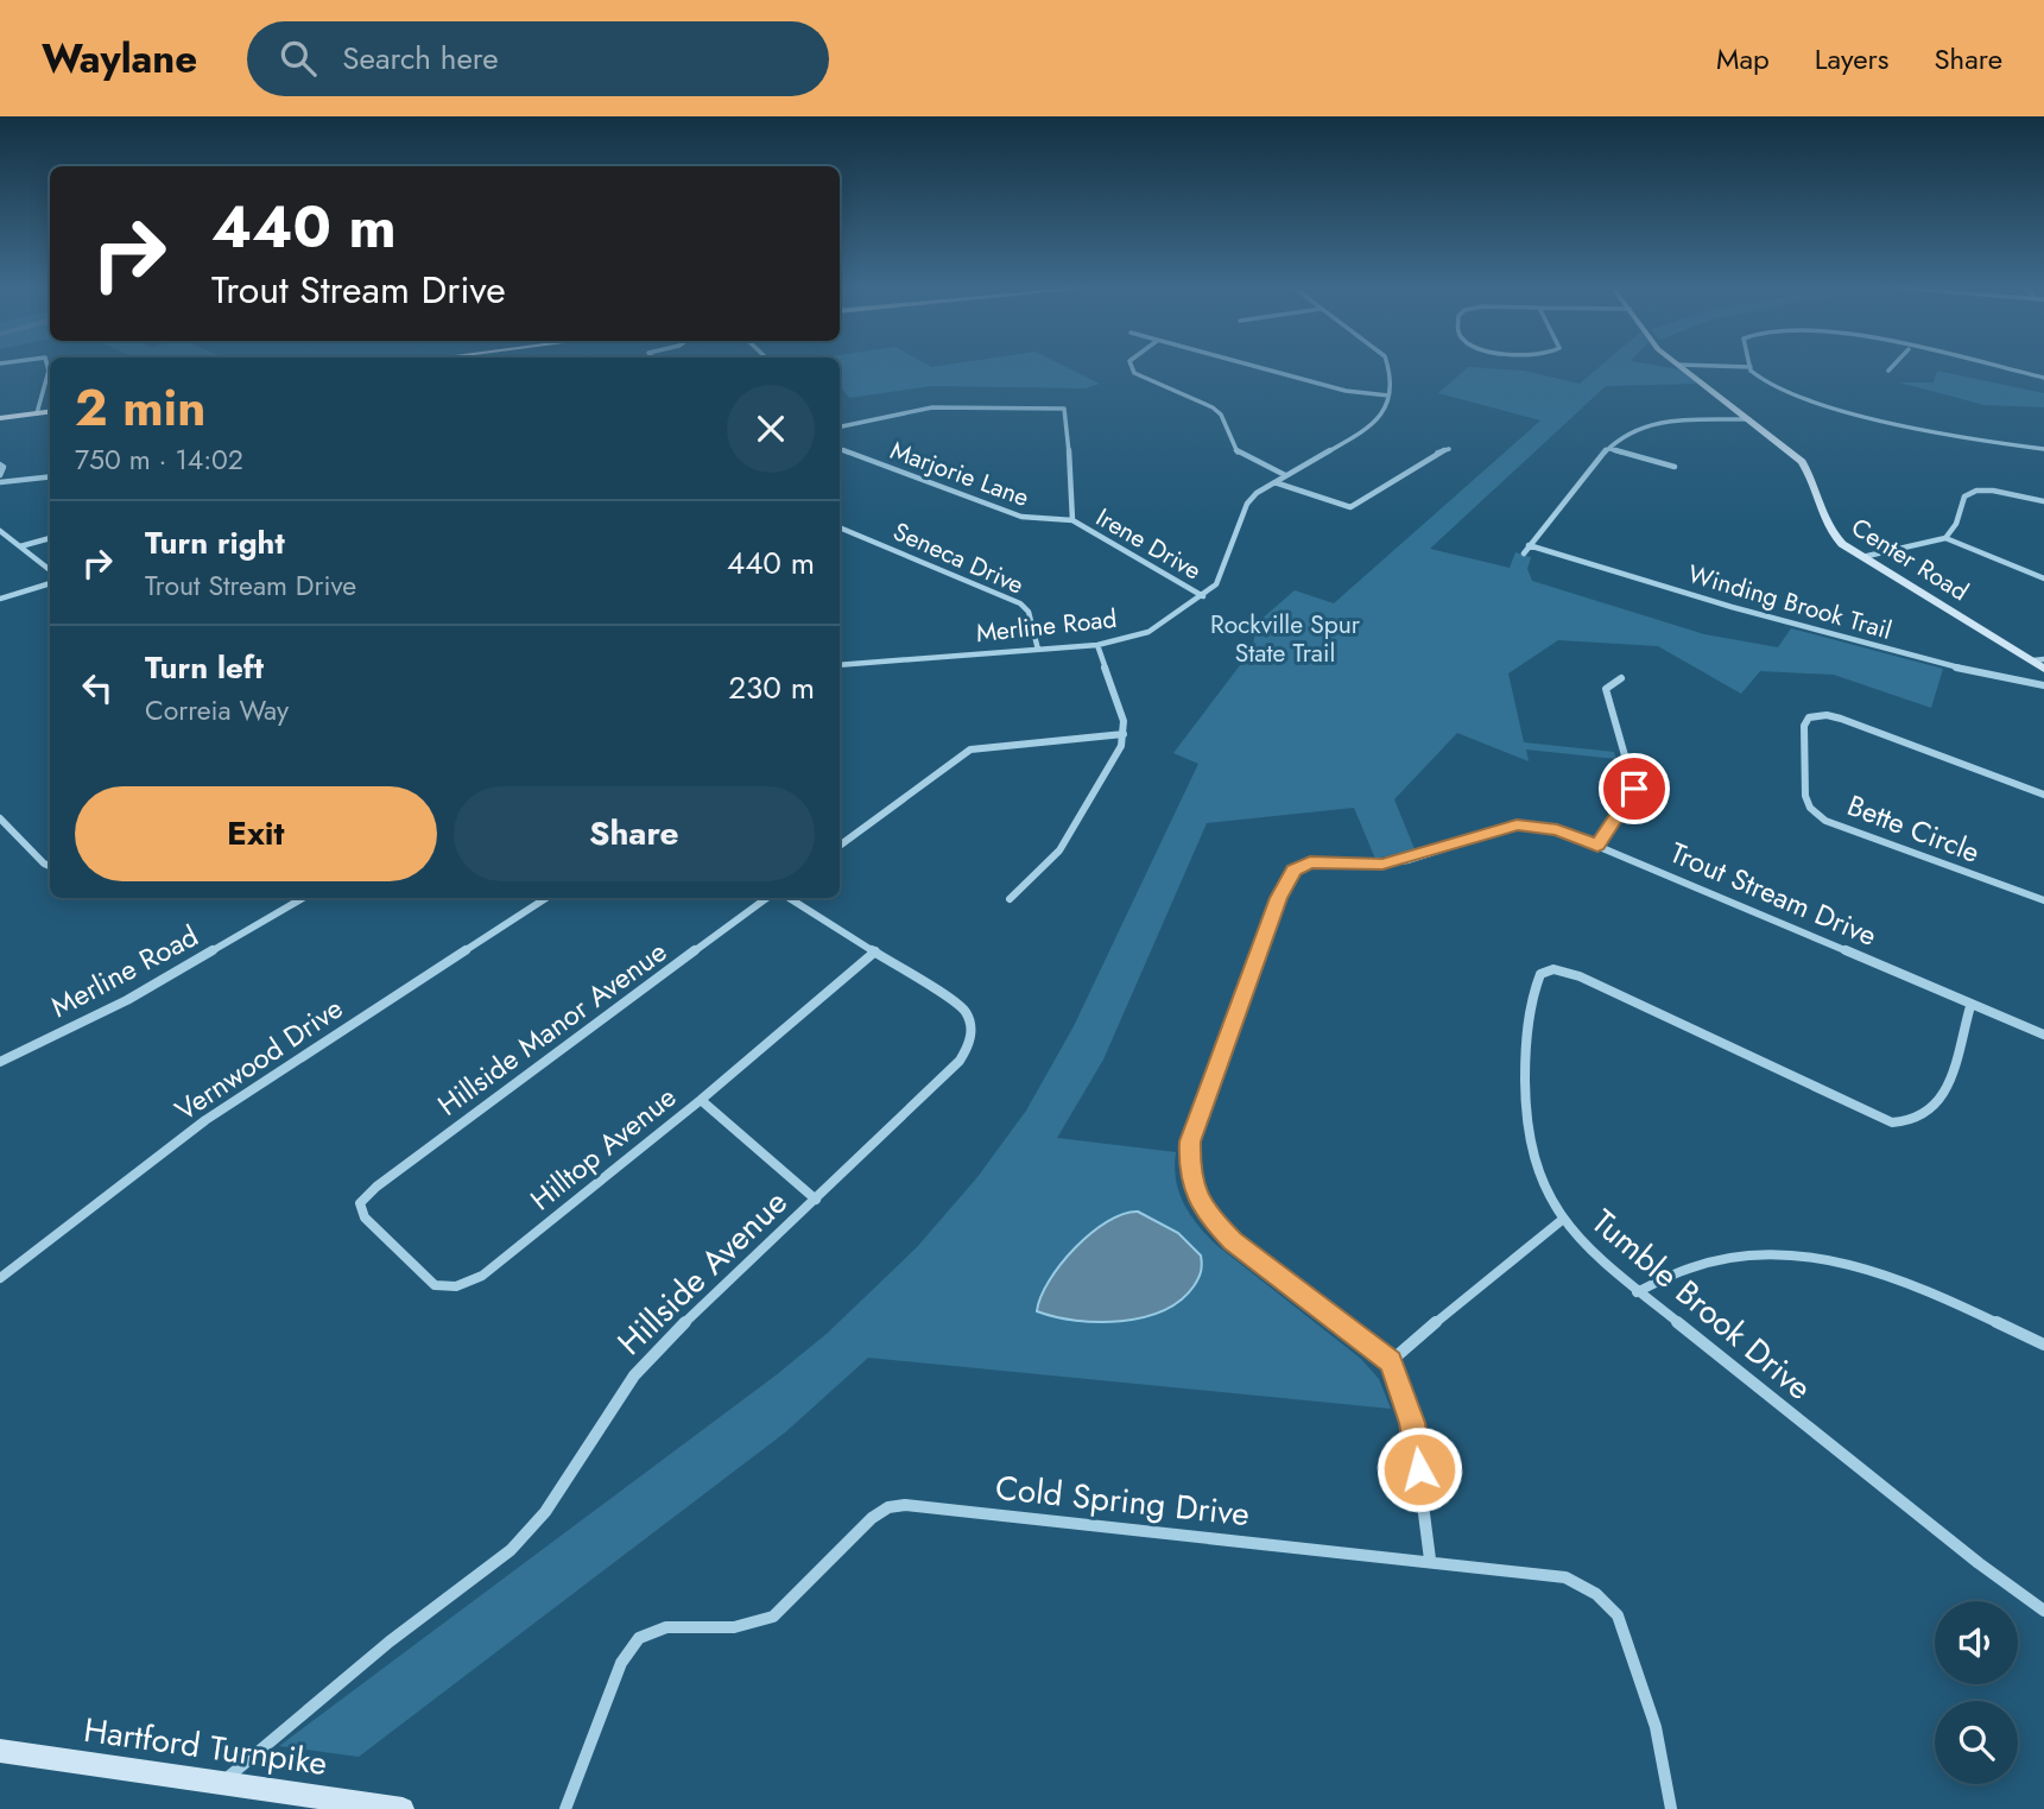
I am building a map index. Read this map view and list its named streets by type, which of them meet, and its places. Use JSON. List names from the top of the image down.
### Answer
{
  "streets": {
    "street": [
      "Marjorie Lane",
      "Irene Drive",
      "Seneca Drive",
      "Center Road",
      "Winding Brook Trail",
      "Merline Road",
      "Bette Circle",
      "Trout Stream Drive",
      "Hillside Manor Avenue",
      "Vernwood Drive",
      "Hilltop Avenue",
      "Hillside Avenue",
      "Tumble Brook Drive",
      "Cold Spring Drive",
      "Hartford Turnpike"
    ]
  },
  "crossings": [
    ["Marjorie Lane", "Irene Drive"],
    ["Irene Drive", "Merline Road"],
    ["Seneca Drive", "Merline Road"],
    ["Trout Stream Drive", "Tumble Brook Drive"],
    ["Hillside Manor Avenue", "Hilltop Avenue"],
    ["Hilltop Avenue", "Hillside Avenue"],
    ["Hillside Avenue", "Hartford Turnpike"]
  ],
  "parks": ["Rockville Spur State Trail"],
  "page": {
    "header": "Waylane",
    "search": "Search here",
    "nav": ["Map", "Layers", "Share"],
    "turn": ["440 m", "Trout Stream Drive"],
    "heading": ["2 min", "750 m · 14:02"],
    "list": [
      {
        "name": "Turn right",
        "note": "Trout Stream Drive",
        "value": "440 m"
      },
      {
        "name": "Turn left",
        "note": "Correia Way",
        "value": "230 m"
      }
    ],
    "buttons": ["Exit", "Share"]
  }
}
